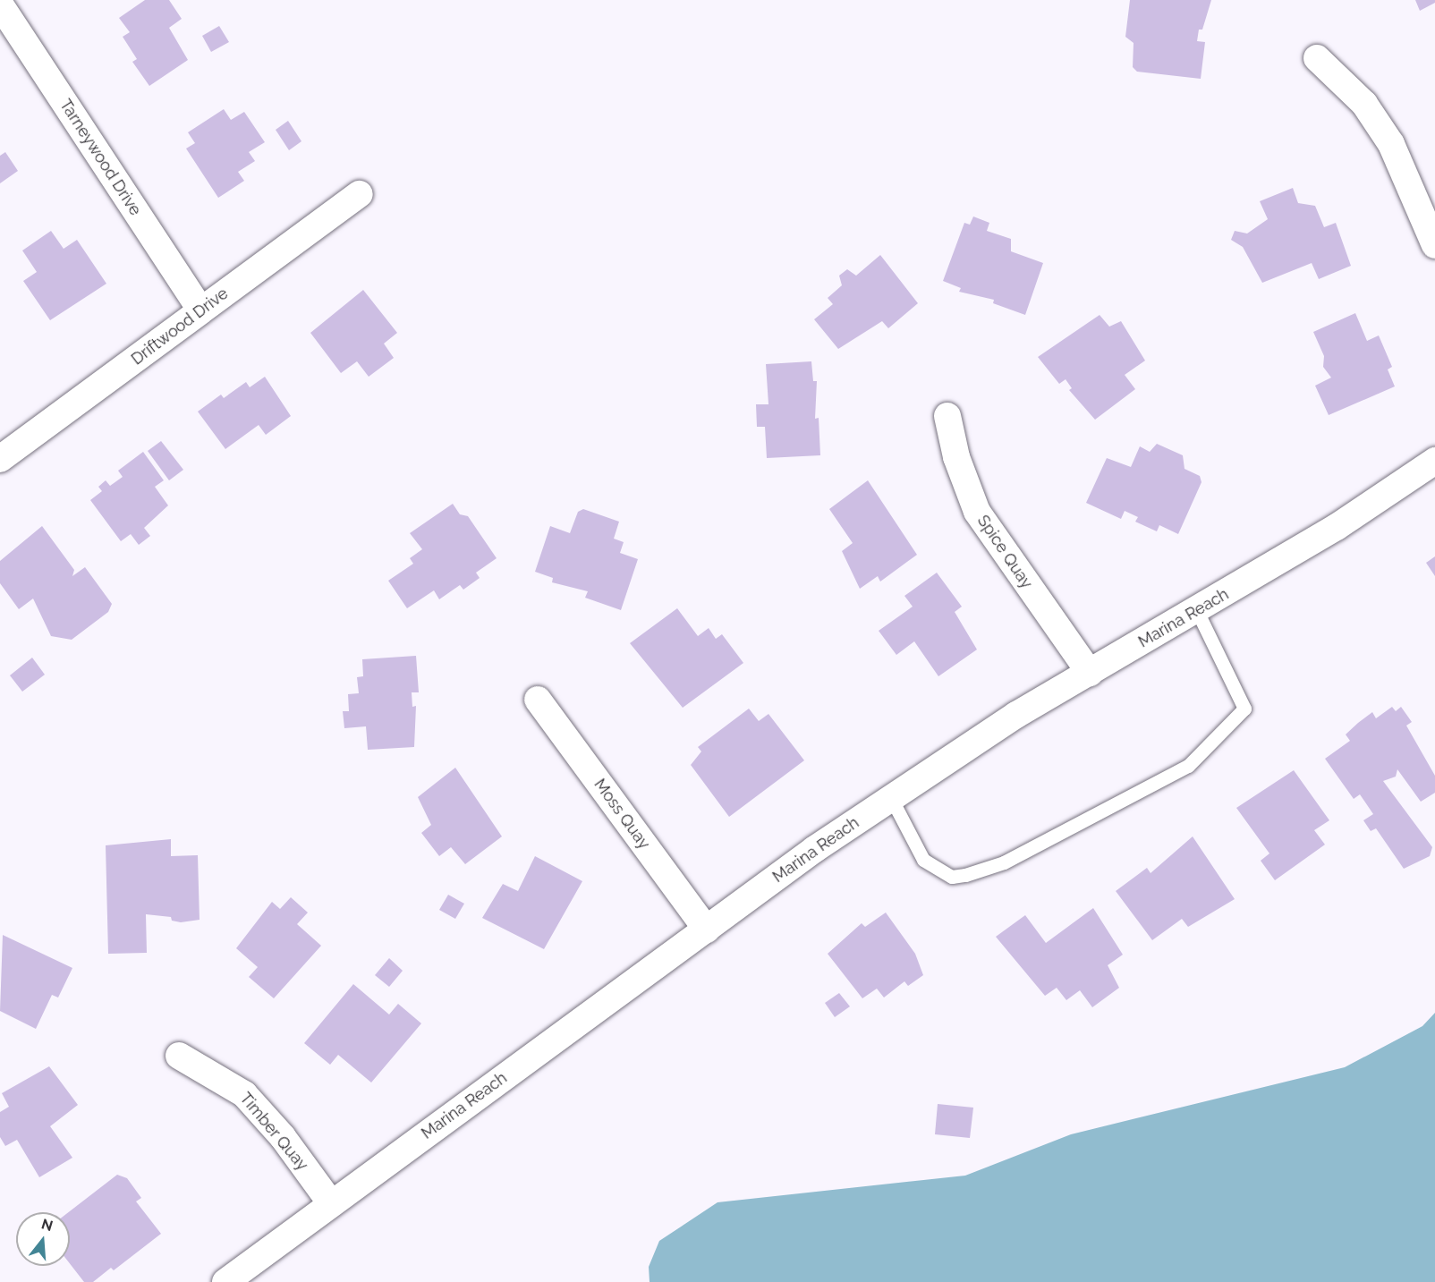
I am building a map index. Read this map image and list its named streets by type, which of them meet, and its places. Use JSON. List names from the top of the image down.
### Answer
{
  "streets": {
    "street": [
      "Tarneywood Drive",
      "Driftwood Drive",
      "Spice Quay",
      "Marina Reach",
      "Moss Quay",
      "Timber Quay"
    ]
  },
  "crossings": [
    ["Tarneywood Drive", "Driftwood Drive"],
    ["Spice Quay", "Marina Reach"],
    ["Marina Reach", "Moss Quay"],
    ["Marina Reach", "Timber Quay"]
  ],
  "north": "top"
}
